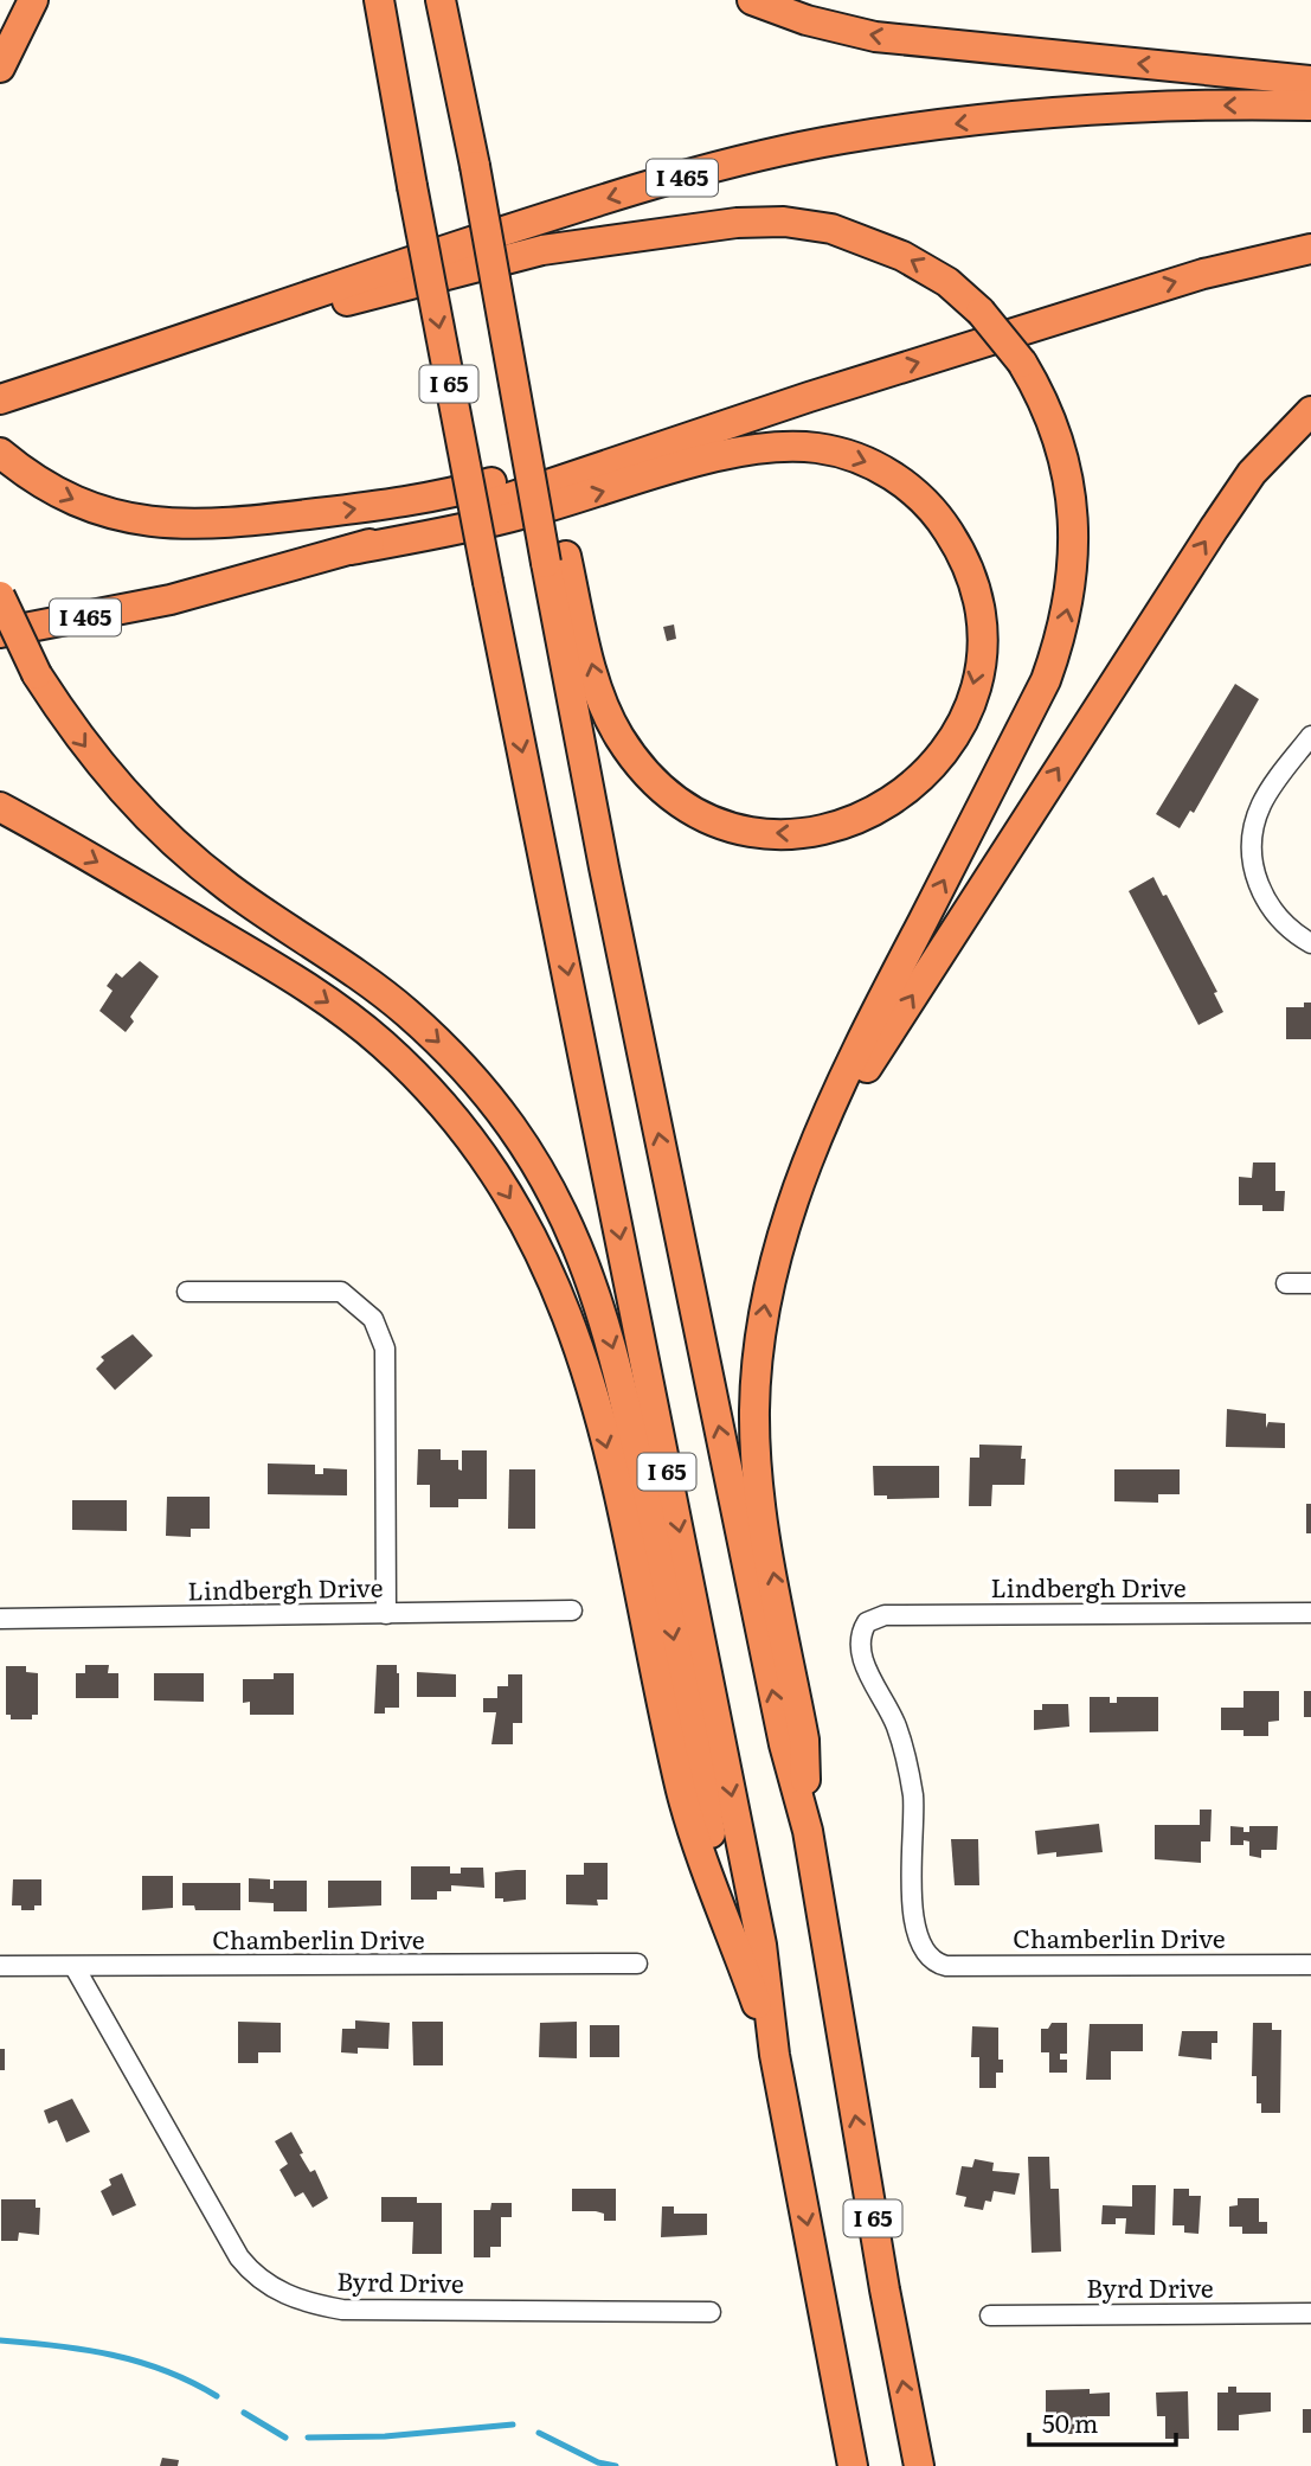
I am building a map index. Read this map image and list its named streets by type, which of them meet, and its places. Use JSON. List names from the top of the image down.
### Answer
{
  "streets": {
    "highway": ["I 465", "I 65"],
    "street": ["Lindbergh Drive", "Chamberlin Drive", "Byrd Drive"]
  },
  "crossings": [
    ["Lindbergh Drive", "Chamberlin Drive"],
    ["Chamberlin Drive", "Byrd Drive"]
  ],
  "scale_bar": "50 m"
}
